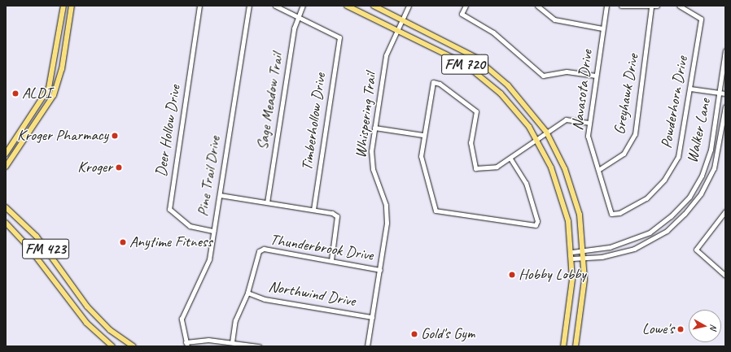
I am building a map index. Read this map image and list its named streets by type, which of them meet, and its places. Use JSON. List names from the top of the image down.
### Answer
{
  "streets": {
    "main road": ["FM 720", "FM 423"],
    "street": [
      "Navasota Drive",
      "Greyhawk Drive",
      "Sage Meadow Trail",
      "Powderhorn Drive",
      "Whispering Trail",
      "Timberhollow Drive",
      "Deer Hollow Drive",
      "Walker Lane",
      "Pine Trail Drive",
      "Thunderbrook Drive",
      "Northwind Drive"
    ]
  },
  "crossings": [
    ["FM 720", "Whispering Trail"],
    ["FM 720", "Walker Lane"],
    ["Navasota Drive", "Greyhawk Drive"],
    ["Navasota Drive", "Powderhorn Drive"],
    ["Sage Meadow Trail", "Timberhollow Drive"],
    ["Whispering Trail", "Thunderbrook Drive"],
    ["Whispering Trail", "Northwind Drive"],
    ["Deer Hollow Drive", "Pine Trail Drive"],
    ["Thunderbrook Drive", "Northwind Drive"]
  ],
  "places": [
    "ALDI",
    "Kroger Pharmacy",
    "Kroger",
    "Anytime Fitness",
    "Hobby Lobby",
    "Lowe's",
    "Gold's Gym"
  ],
  "north": "right"
}
